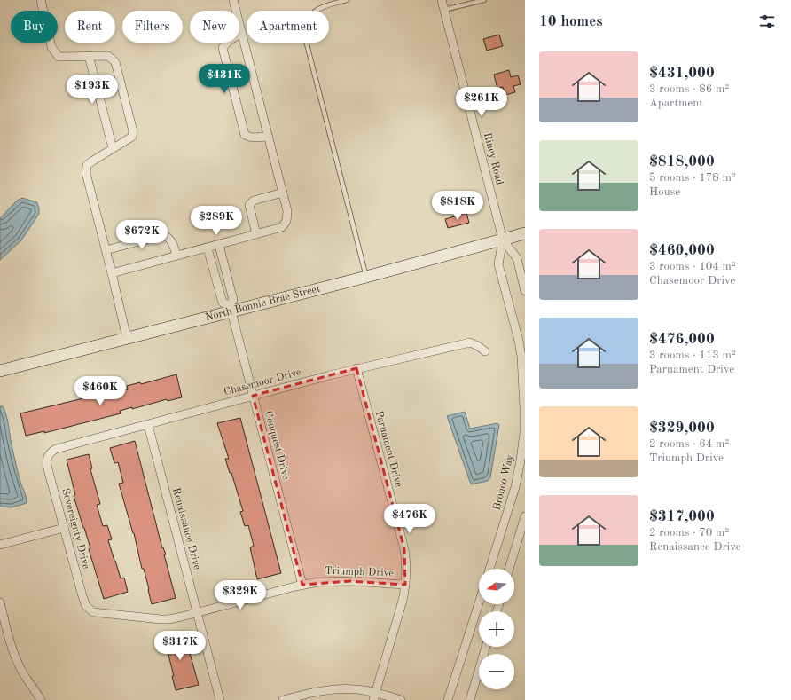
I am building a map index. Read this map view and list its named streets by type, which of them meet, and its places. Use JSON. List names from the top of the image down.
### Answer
{
  "streets": {
    "main road": ["North Bonnie Brae Street"],
    "street": [
      "Riney Road",
      "Chasemoor Drive",
      "Conquest Drive",
      "Paruament Drive",
      "Bronco Way",
      "Sovereignty Drive",
      "Renaissance Drive",
      "Triumph Drive"
    ]
  },
  "crossings": [
    ["Riney Road", "North Bonnie Brae Street"],
    ["Riney Road", "Bronco Way"],
    ["North Bonnie Brae Street", "Conquest Drive"],
    ["North Bonnie Brae Street", "Bronco Way"],
    ["Chasemoor Drive", "Conquest Drive"],
    ["Chasemoor Drive", "Paruament Drive"],
    ["Chasemoor Drive", "Sovereignty Drive"],
    ["Chasemoor Drive", "Renaissance Drive"],
    ["Conquest Drive", "Triumph Drive"],
    ["Paruament Drive", "Triumph Drive"],
    ["Sovereignty Drive", "Triumph Drive"],
    ["Renaissance Drive", "Triumph Drive"]
  ],
  "north": "left",
  "page": {
    "heading": "10 homes",
    "chip": [
      "Buy",
      "Rent",
      "Filters",
      "New",
      "Apartment"
    ],
    "list": [
      {
        "name": "$431,000",
        "note": "3 rooms · 86 m² · Apartment"
      },
      {
        "name": "$818,000",
        "note": "5 rooms · 178 m² · House"
      },
      {
        "name": "$460,000",
        "note": "3 rooms · 104 m² · Chasemoor Drive"
      },
      {
        "name": "$476,000",
        "note": "3 rooms · 113 m² · Paruament Drive"
      },
      {
        "name": "$329,000",
        "note": "2 rooms · 64 m² · Triumph Drive"
      },
      {
        "name": "$317,000",
        "note": "2 rooms · 70 m² · Renaissance Drive"
      }
    ],
    "price": [
      "$431K",
      "$193K",
      "$261K",
      "$818K",
      "$289K",
      "$672K",
      "$460K",
      "$476K",
      "$329K",
      "$317K"
    ],
    "map_buttons": ["+", "−"]
  }
}
